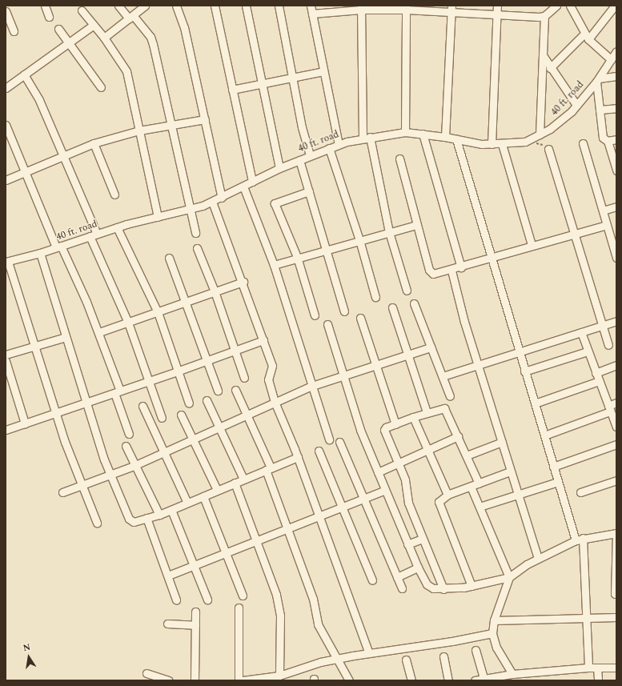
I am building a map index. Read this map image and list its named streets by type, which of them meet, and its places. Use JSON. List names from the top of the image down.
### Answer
{
  "streets": {
    "street": ["40 ft. road"]
  },
  "north": "top"
}
